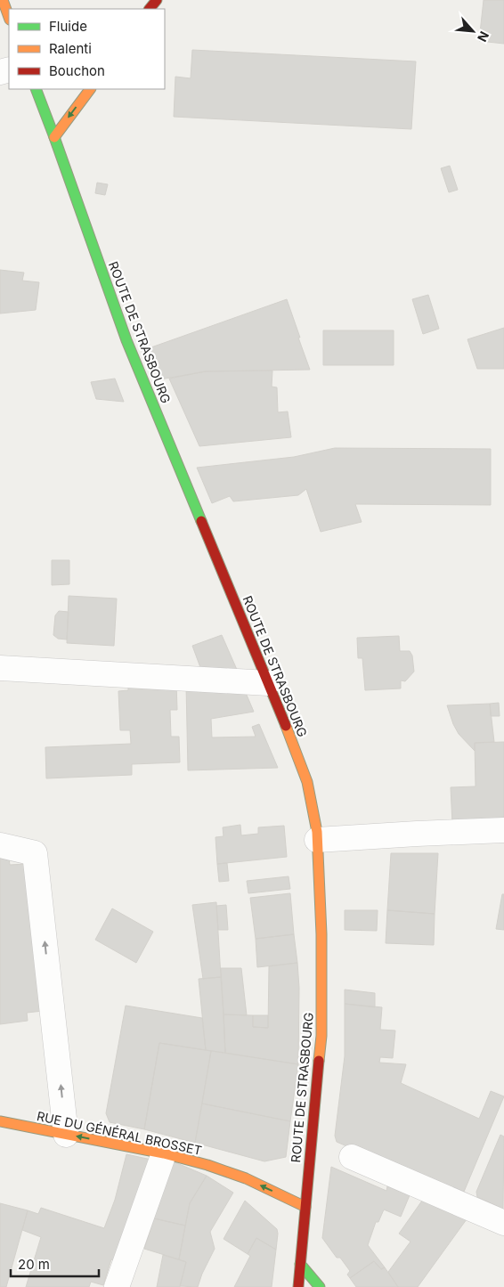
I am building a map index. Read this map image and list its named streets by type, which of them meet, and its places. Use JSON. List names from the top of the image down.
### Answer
{
  "streets": {
    "main road": ["ROUTE DE STRASBOURG", "RUE DU GÉNÉRAL BROSSET"]
  },
  "crossings": [
    ["ROUTE DE STRASBOURG", "RUE DU GÉNÉRAL BROSSET"]
  ],
  "one_way": ["RUE DU GÉNÉRAL BROSSET"],
  "legend": ["Fluide", "Ralenti", "Bouchon"],
  "scale_bar": "20 m",
  "north": "bottom right"
}
